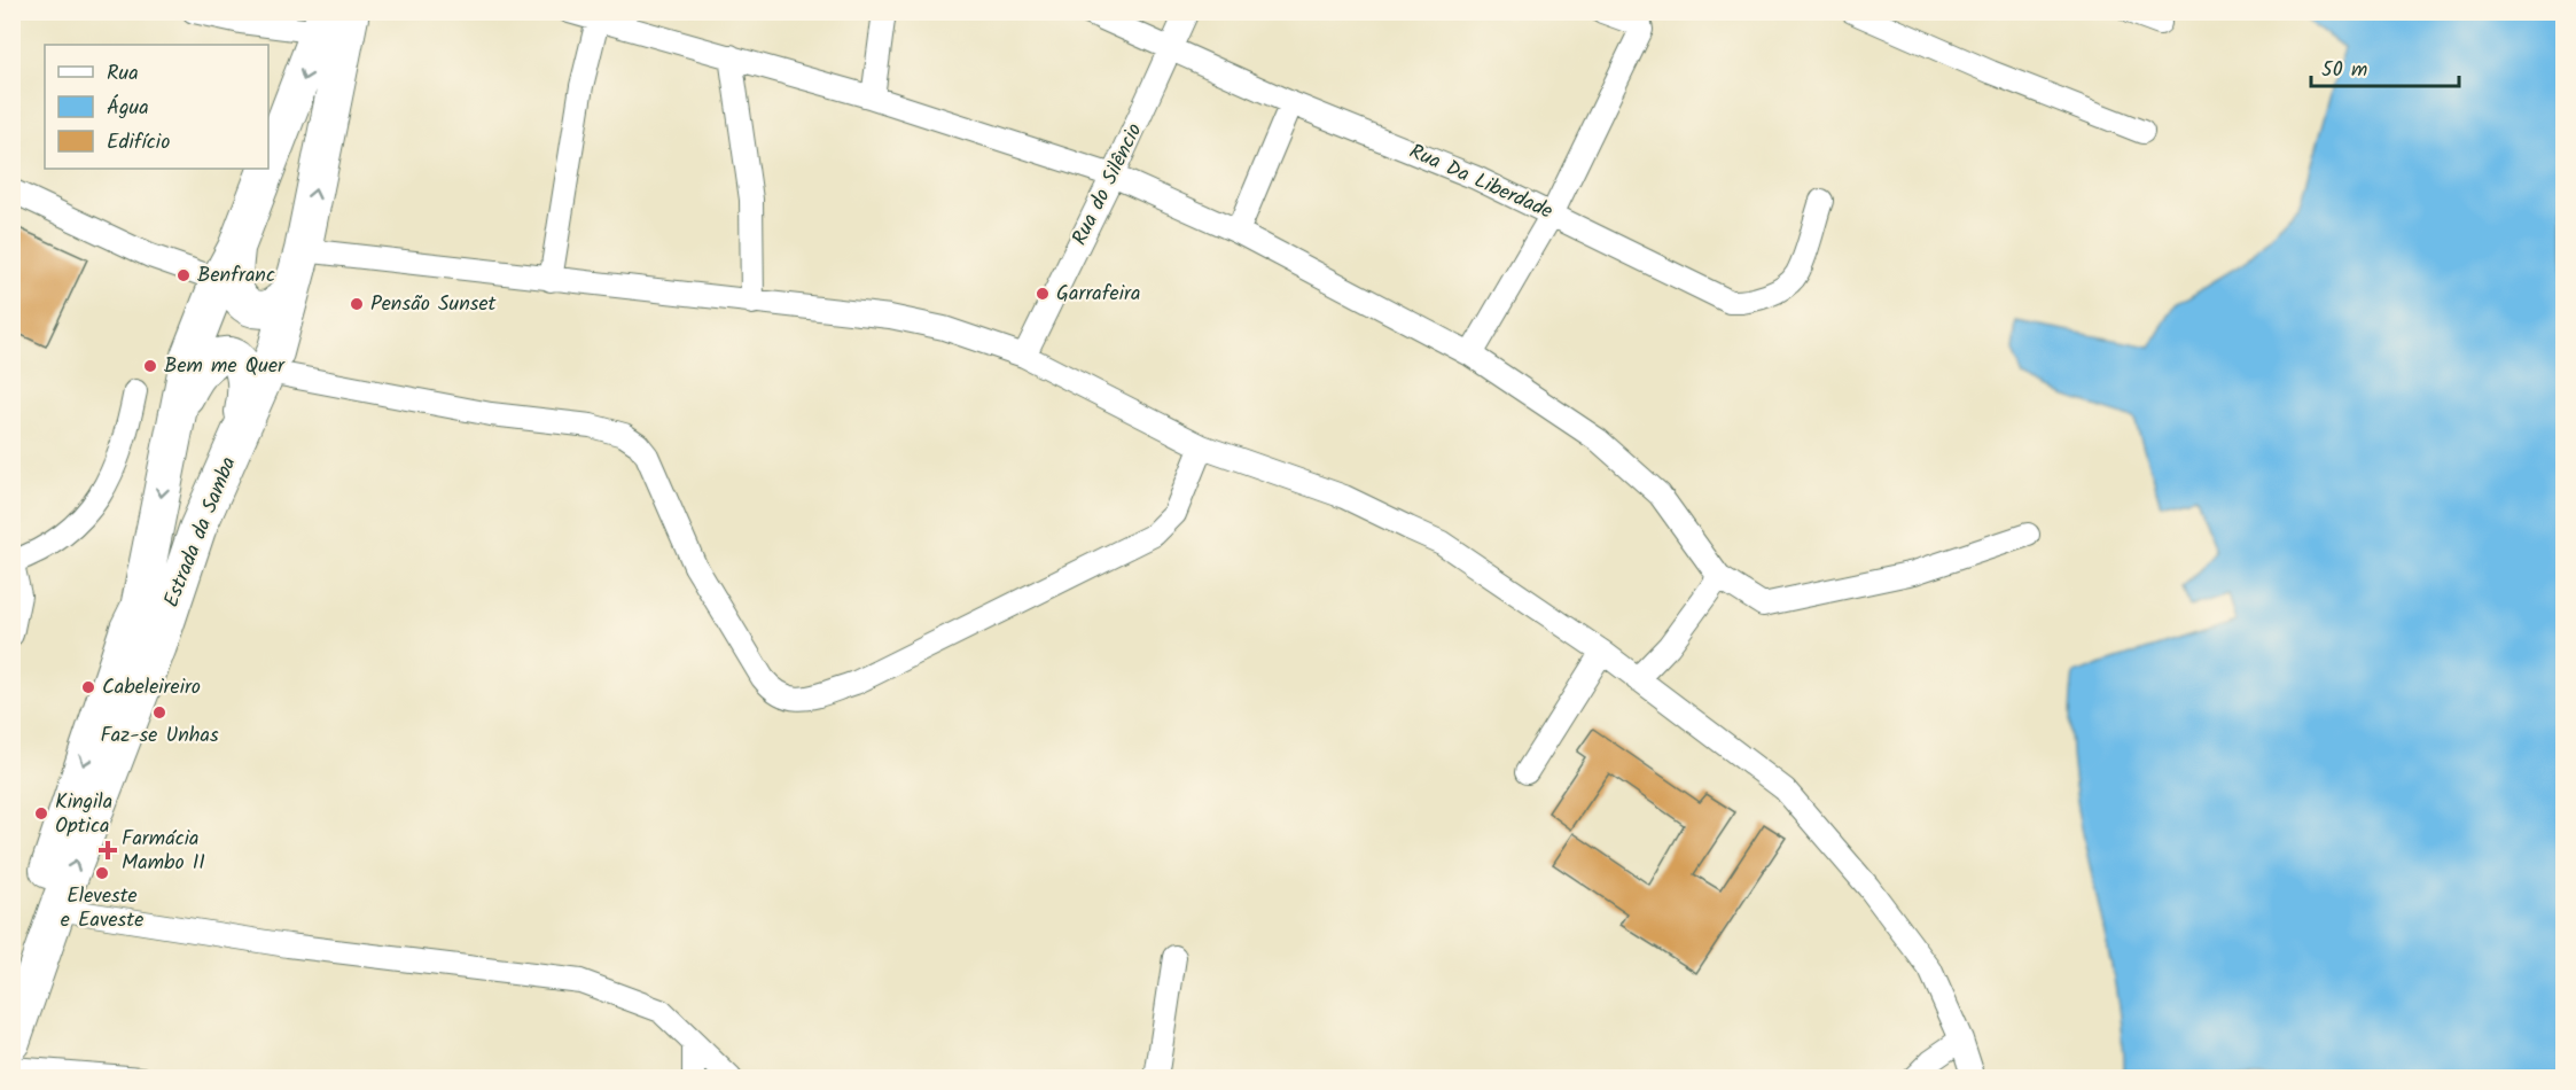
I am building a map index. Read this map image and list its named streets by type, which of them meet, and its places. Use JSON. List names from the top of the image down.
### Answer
{
  "streets": {
    "main road": ["Estrada da Samba"],
    "street": ["Rua Da Liberdade", "Rua do Silêncio"]
  },
  "crossings": [
    ["Rua Da Liberdade", "Rua do Silêncio"]
  ],
  "places": {
    "other": [
      "Benfranc",
      "Garrafeira",
      "Pensão Sunset",
      "Bem me Quer",
      "Cabeleireiro",
      "Faz-se Unhas",
      "Kingila Optica",
      "Eleveste e Eaveste"
    ],
    "health": ["Farmácia Mambo II"]
  },
  "legend": ["Rua", "Água", "Edifício"],
  "scale_bar": "50 m"
}
